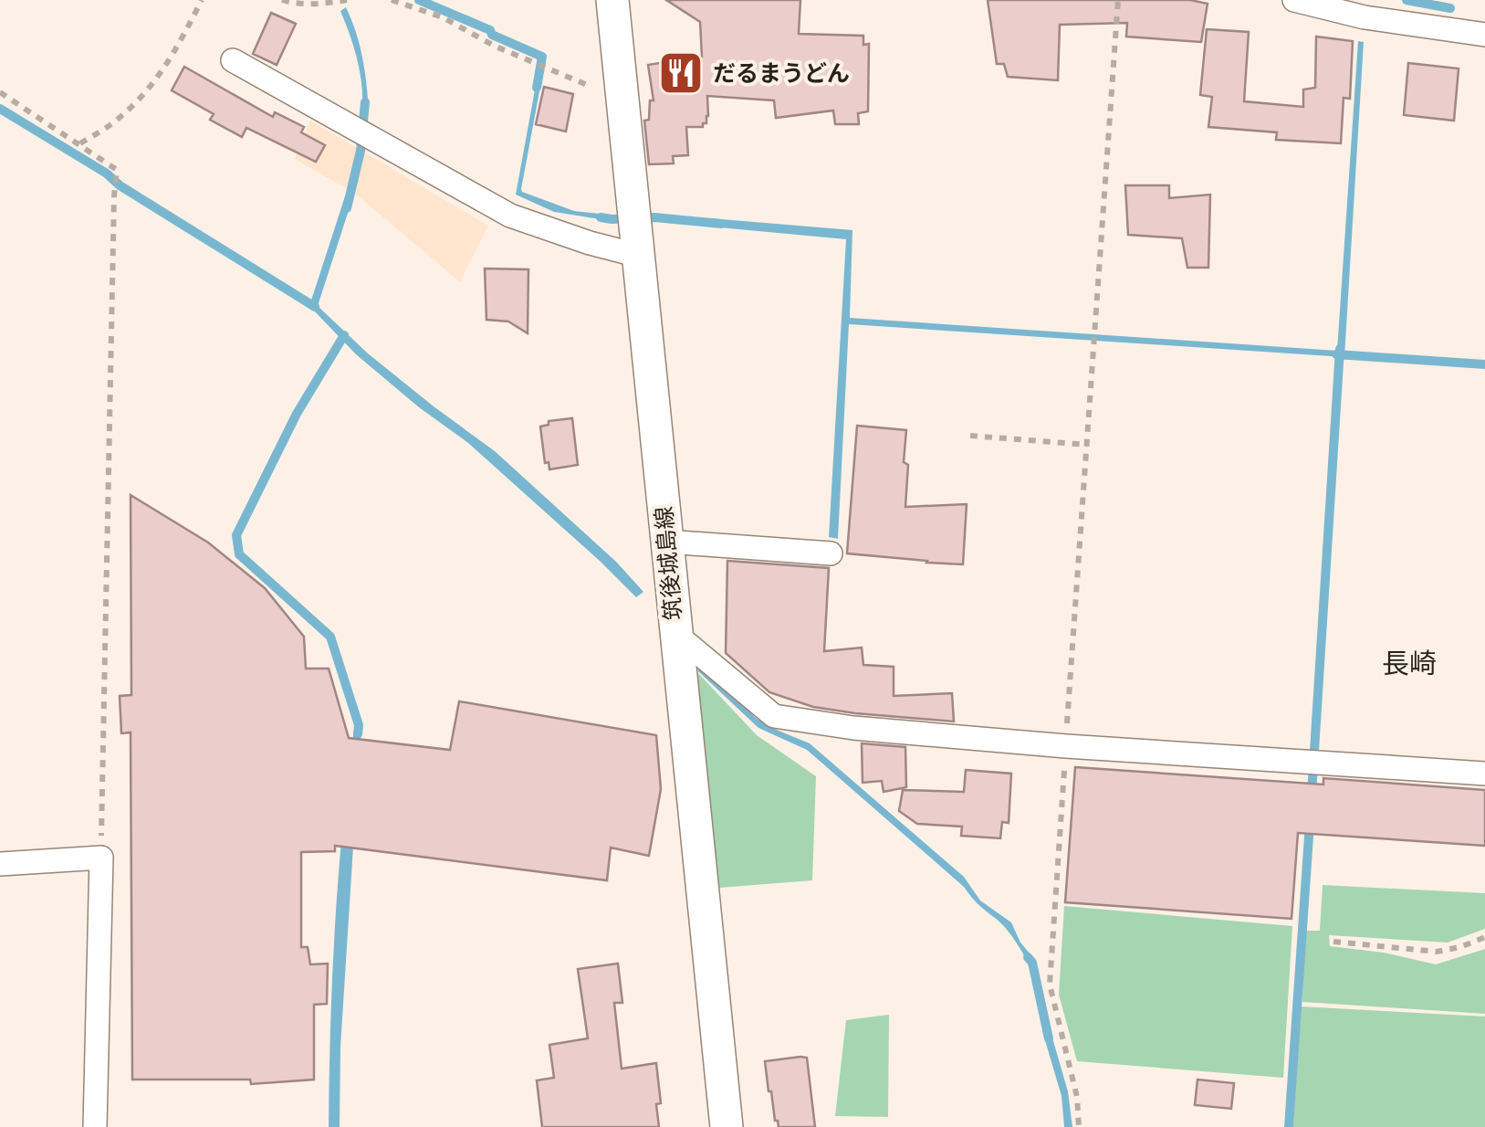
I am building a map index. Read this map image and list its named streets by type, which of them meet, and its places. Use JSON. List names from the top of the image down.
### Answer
{
  "streets": {
    "main road": ["筑後城島線"]
  },
  "districts": ["長崎"],
  "places": {
    "restaurant": ["だるまうどん"]
  }
}
